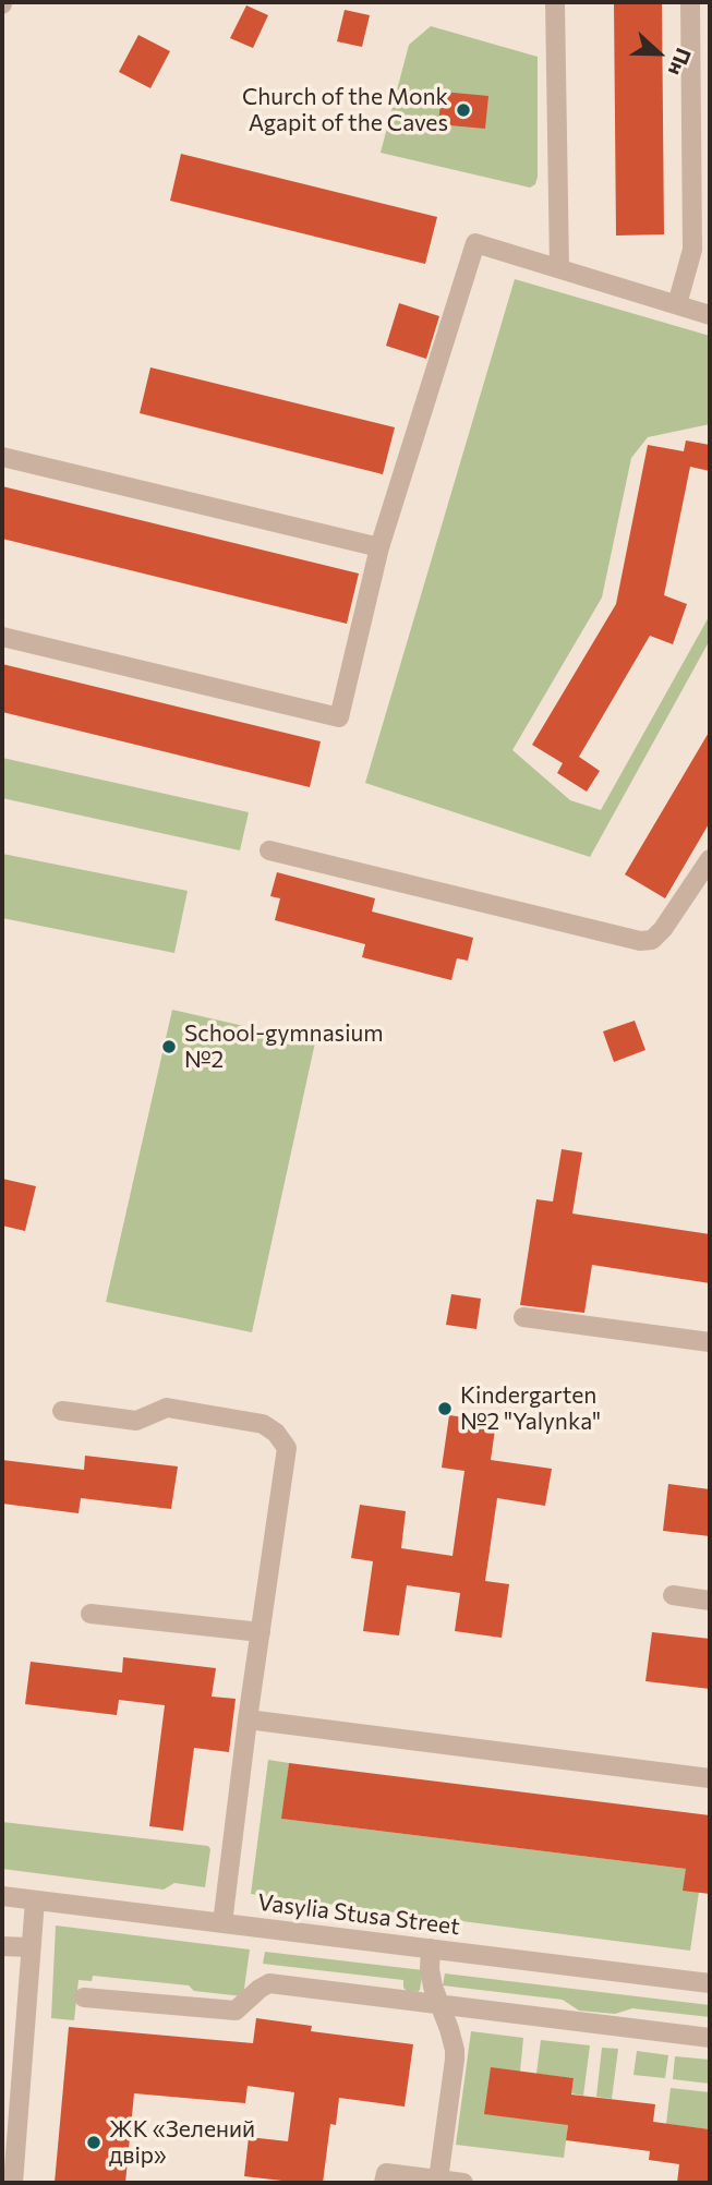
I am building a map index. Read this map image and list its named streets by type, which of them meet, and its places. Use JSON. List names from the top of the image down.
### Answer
{
  "streets": {
    "street": ["Vasylia Stusa Street"]
  },
  "places": [
    "Church of the Monk Agapit of the Caves",
    "School-gymnasium №2",
    "Kindergarten №2 \"Yalynka\"",
    "ЖК «Зелений двір»"
  ],
  "north": "right"
}
